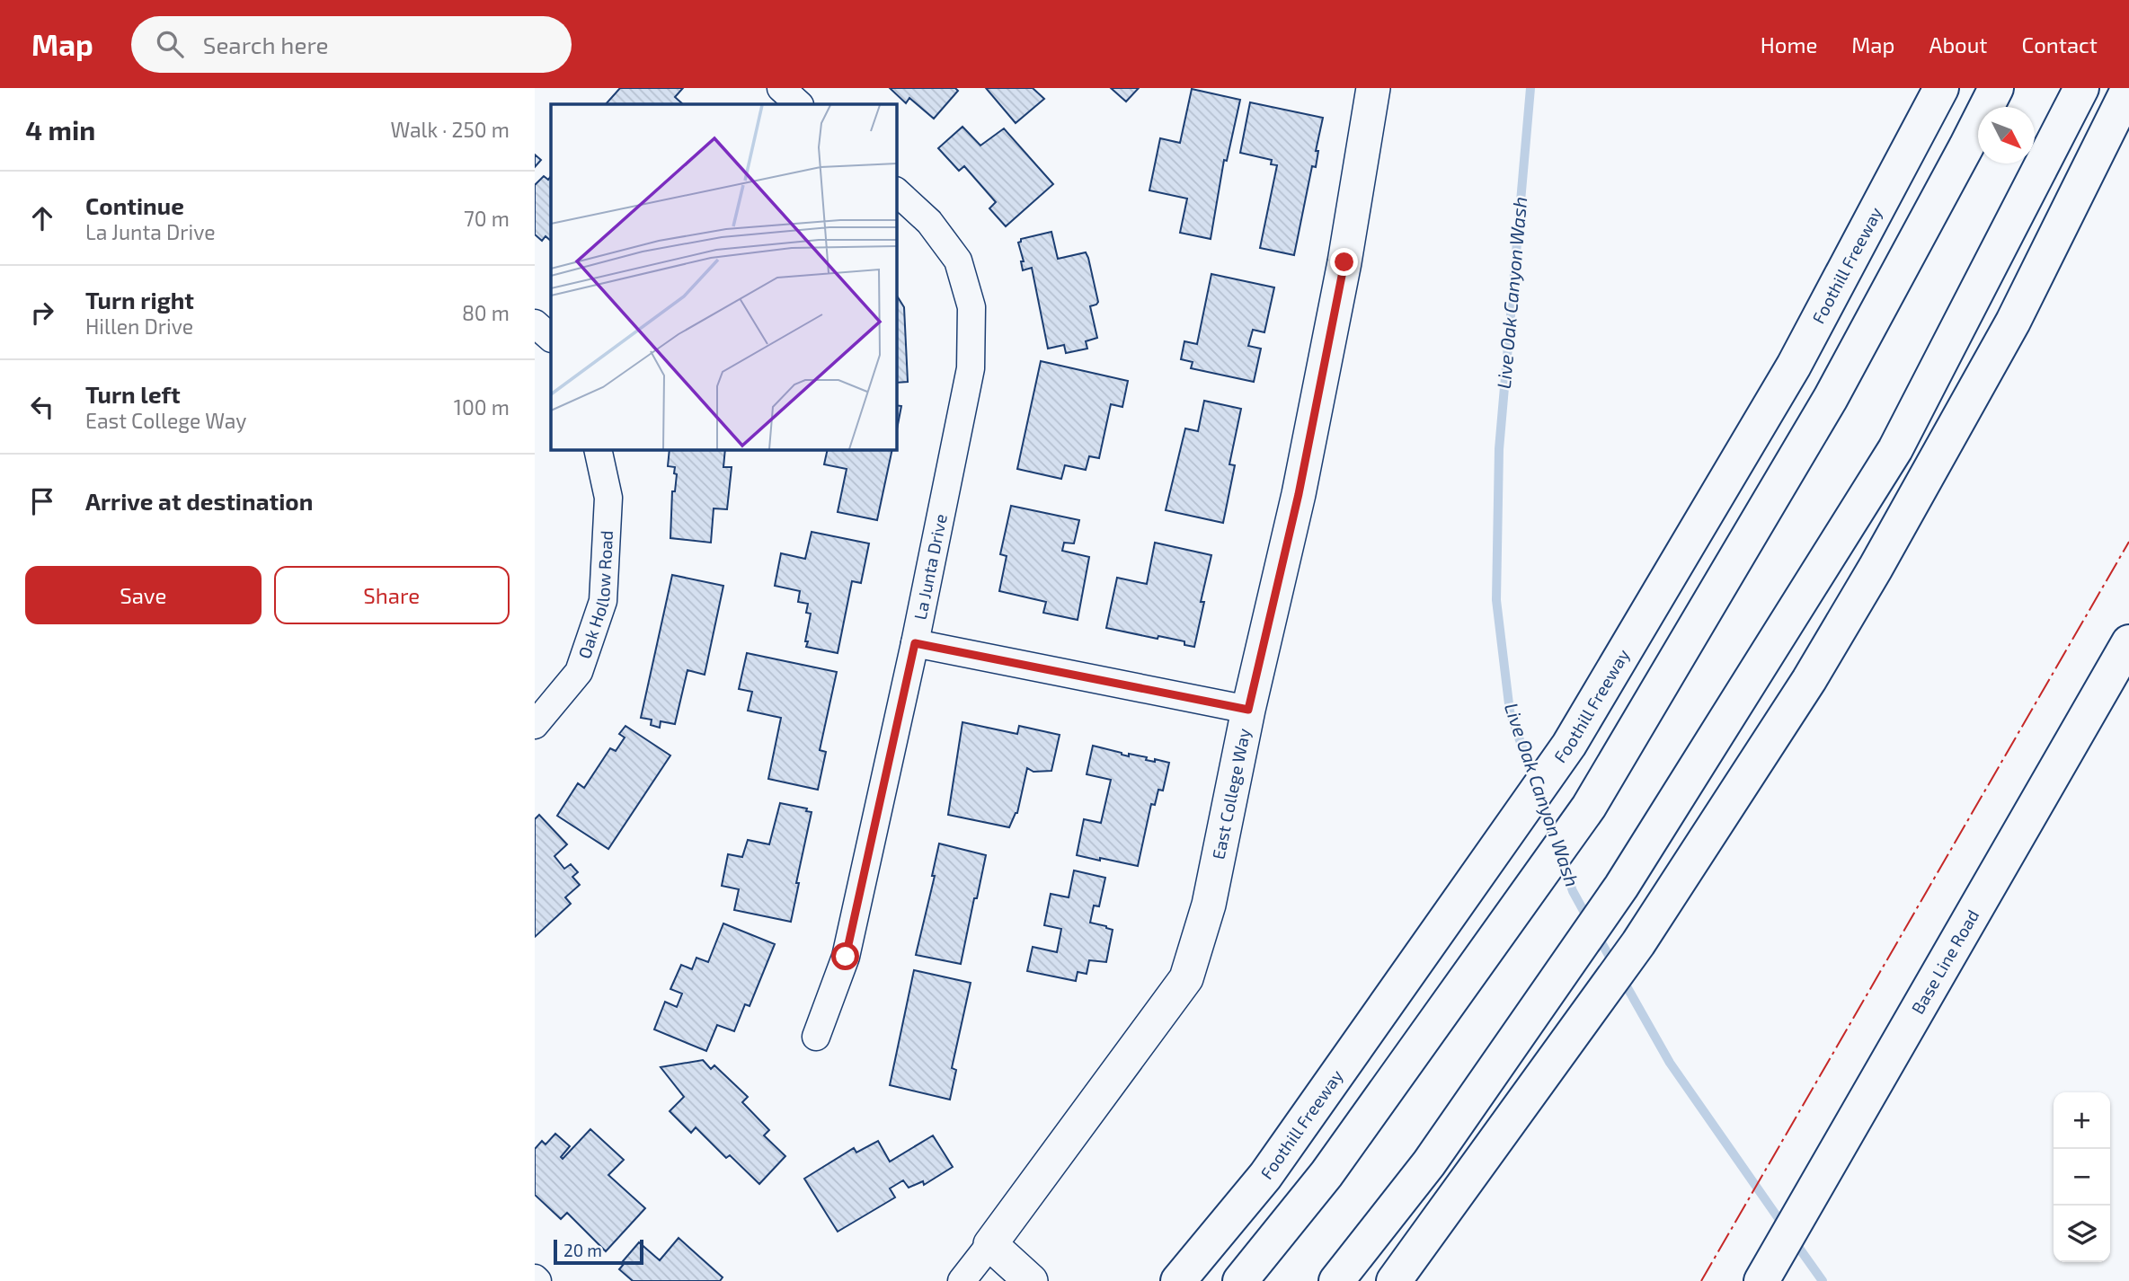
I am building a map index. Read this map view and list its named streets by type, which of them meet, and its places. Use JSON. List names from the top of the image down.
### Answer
{
  "streets": {
    "main road": ["Foothill Freeway", "Base Line Road"],
    "street": ["La Junta Drive", "Oak Hollow Road", "East College Way"]
  },
  "water": ["Live Oak Canyon Wash"],
  "scale_bar": "20 m",
  "north": "bottom right",
  "page": {
    "header": "Map",
    "search": "Search here",
    "nav": [
      "Home",
      "Map",
      "About",
      "Contact"
    ],
    "heading": ["4 min", "Walk · 250 m"],
    "list": [
      ["Continue", "La Junta Drive", "70 m"],
      ["Turn right", "Hillen Drive", "80 m"],
      ["Turn left", "East College Way", "100 m"],
      "Arrive at destination"
    ],
    "buttons": ["Save", "Share"],
    "map_buttons": ["+", "−"],
    "scale": "20 m"
  }
}
